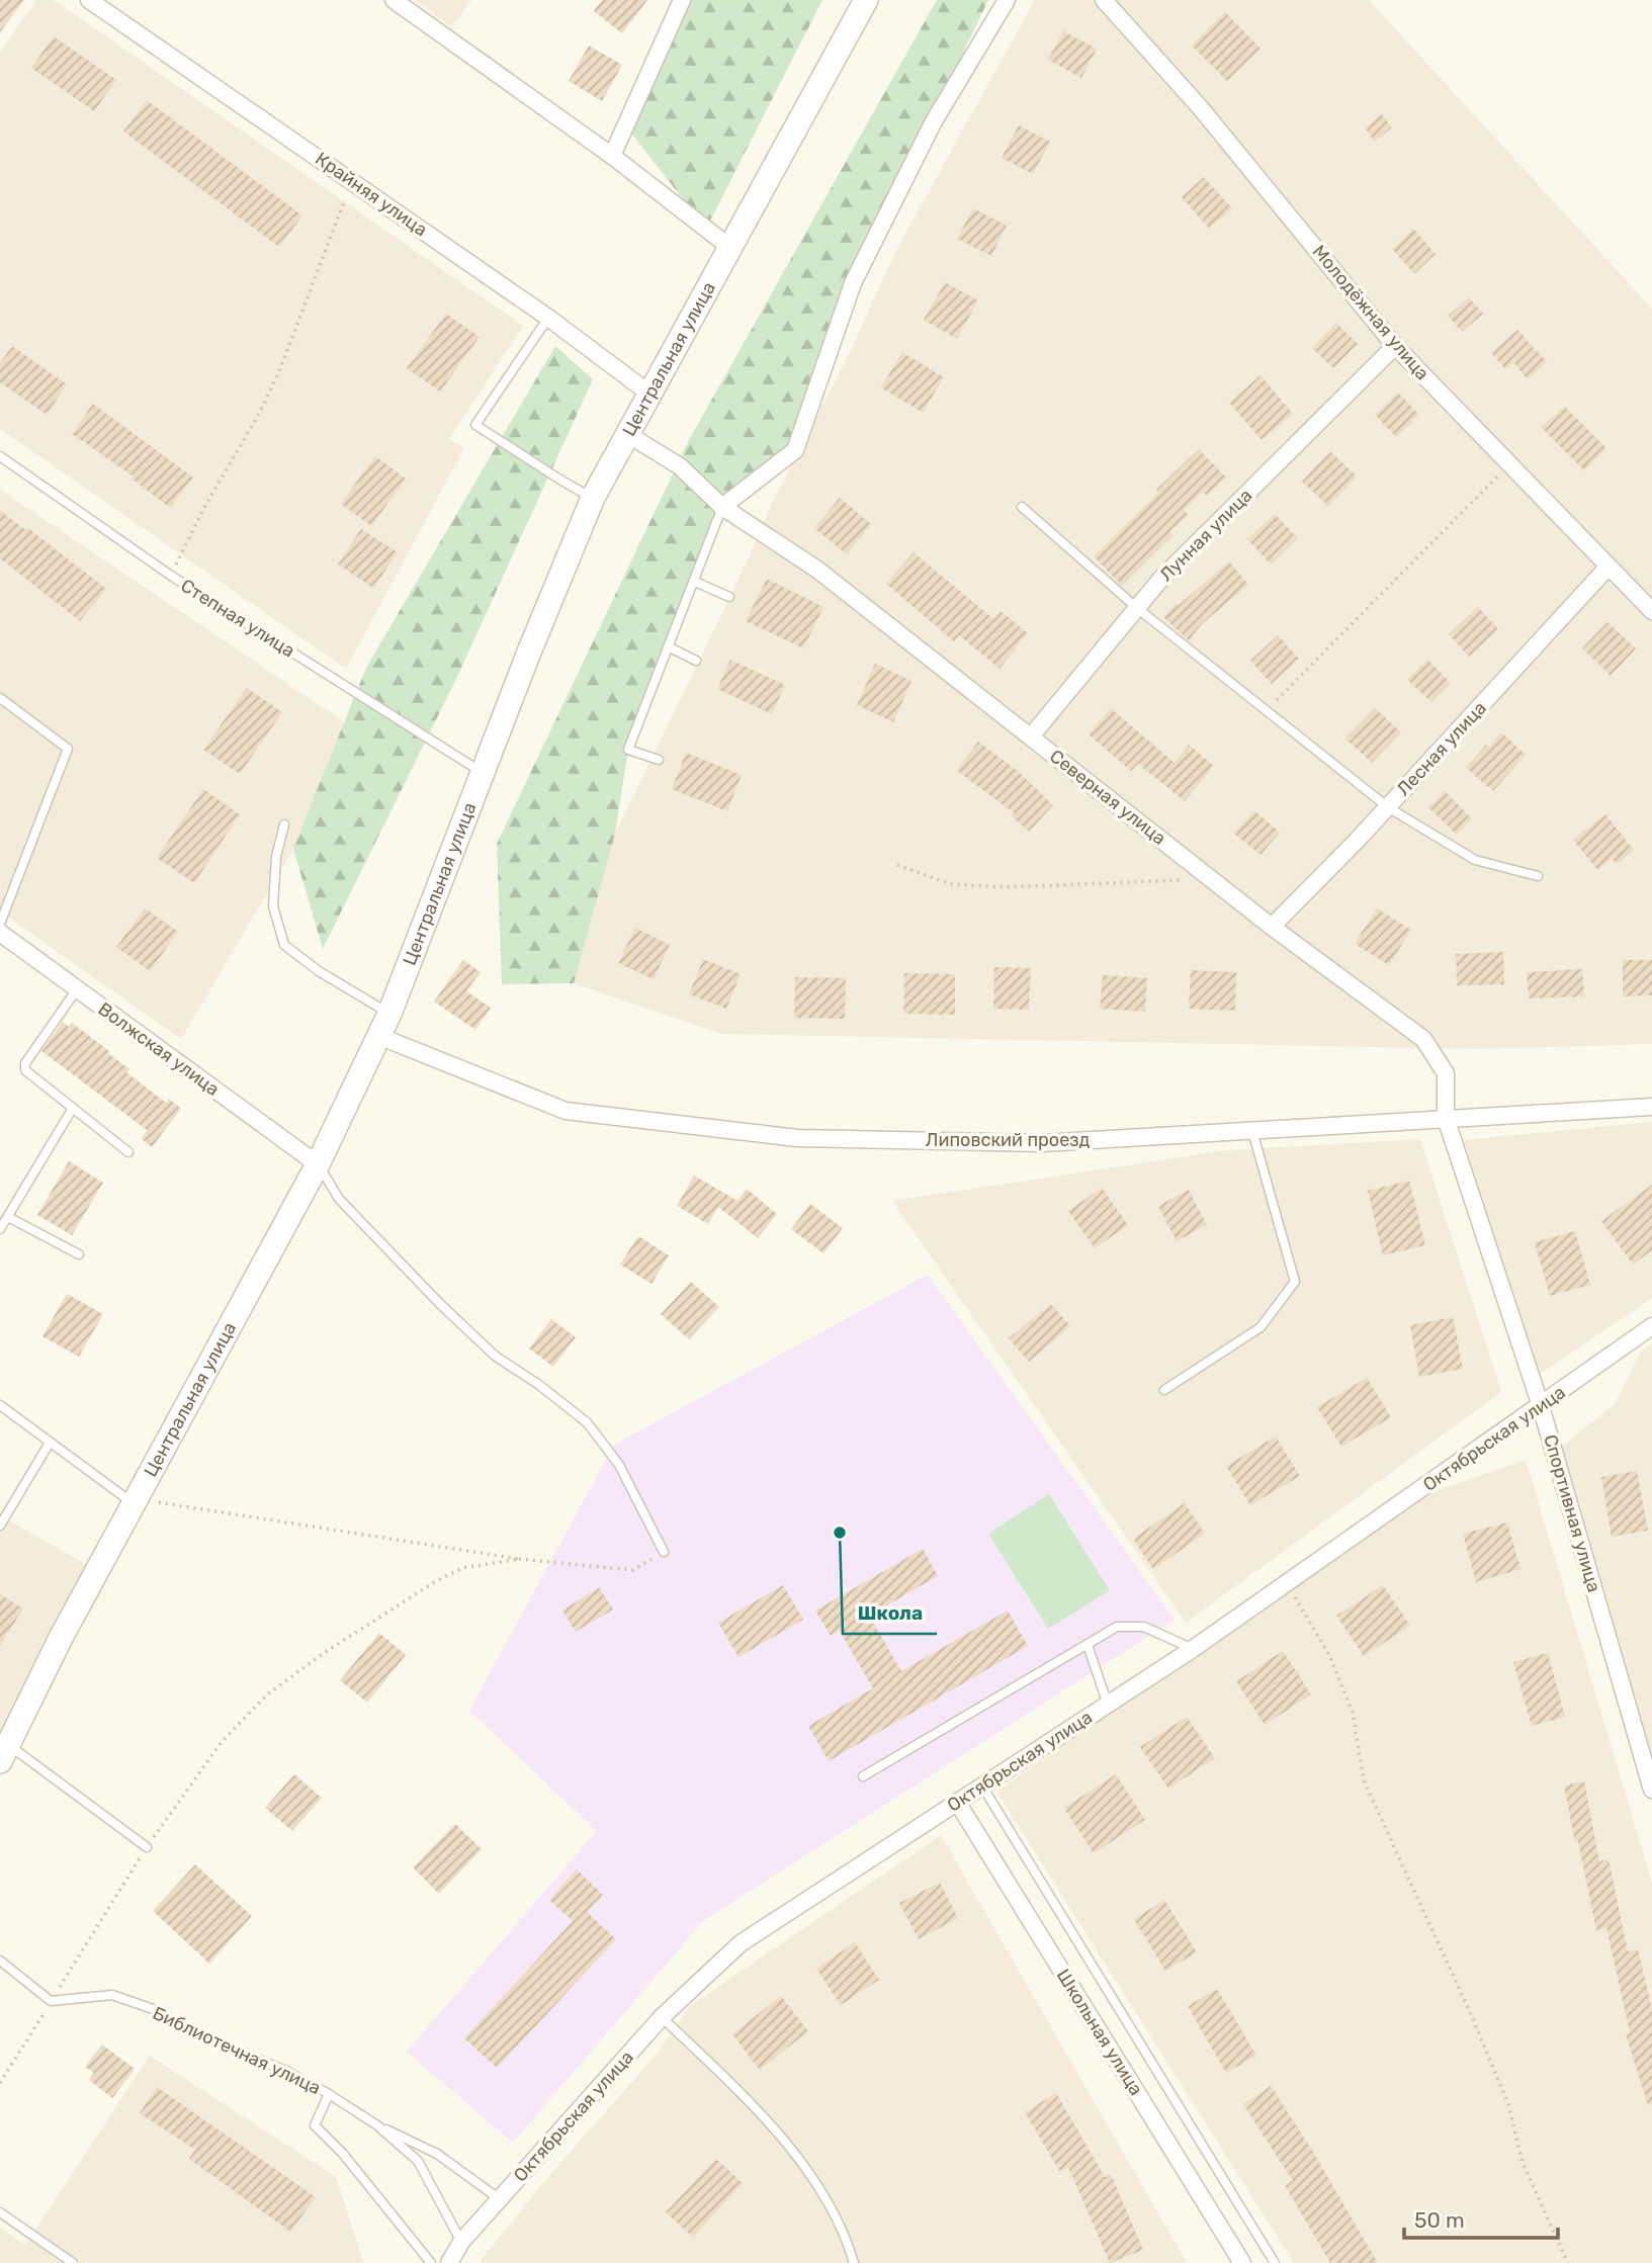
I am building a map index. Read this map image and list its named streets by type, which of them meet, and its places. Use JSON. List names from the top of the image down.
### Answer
{
  "streets": {
    "main road": ["Центральная улица"],
    "street": [
      "Крайняя улица",
      "Молодёжная улица",
      "Лунная улица",
      "Лесная улица",
      "Северная улица",
      "Волжская улица",
      "Липовский проезд",
      "Октябрьская улица",
      "Спортивная улица",
      "Школьная улица"
    ],
    "lane": ["Степная улица", "Библиотечная улица"]
  },
  "crossings": [
    ["Крайняя улица", "Центральная улица"],
    ["Молодёжная улица", "Лунная улица"],
    ["Молодёжная улица", "Лесная улица"],
    ["Центральная улица", "Степная улица"],
    ["Центральная улица", "Северная улица"],
    ["Центральная улица", "Волжская улица"],
    ["Центральная улица", "Липовский проезд"],
    ["Лунная улица", "Северная улица"],
    ["Лесная улица", "Северная улица"],
    ["Северная улица", "Липовский проезд"],
    ["Северная улица", "Спортивная улица"],
    ["Липовский проезд", "Спортивная улица"],
    ["Октябрьская улица", "Спортивная улица"],
    ["Октябрьская улица", "Школьная улица"],
    ["Октябрьская улица", "Библиотечная улица"]
  ],
  "places": ["Школа"],
  "scale_bar": "50 m"
}
